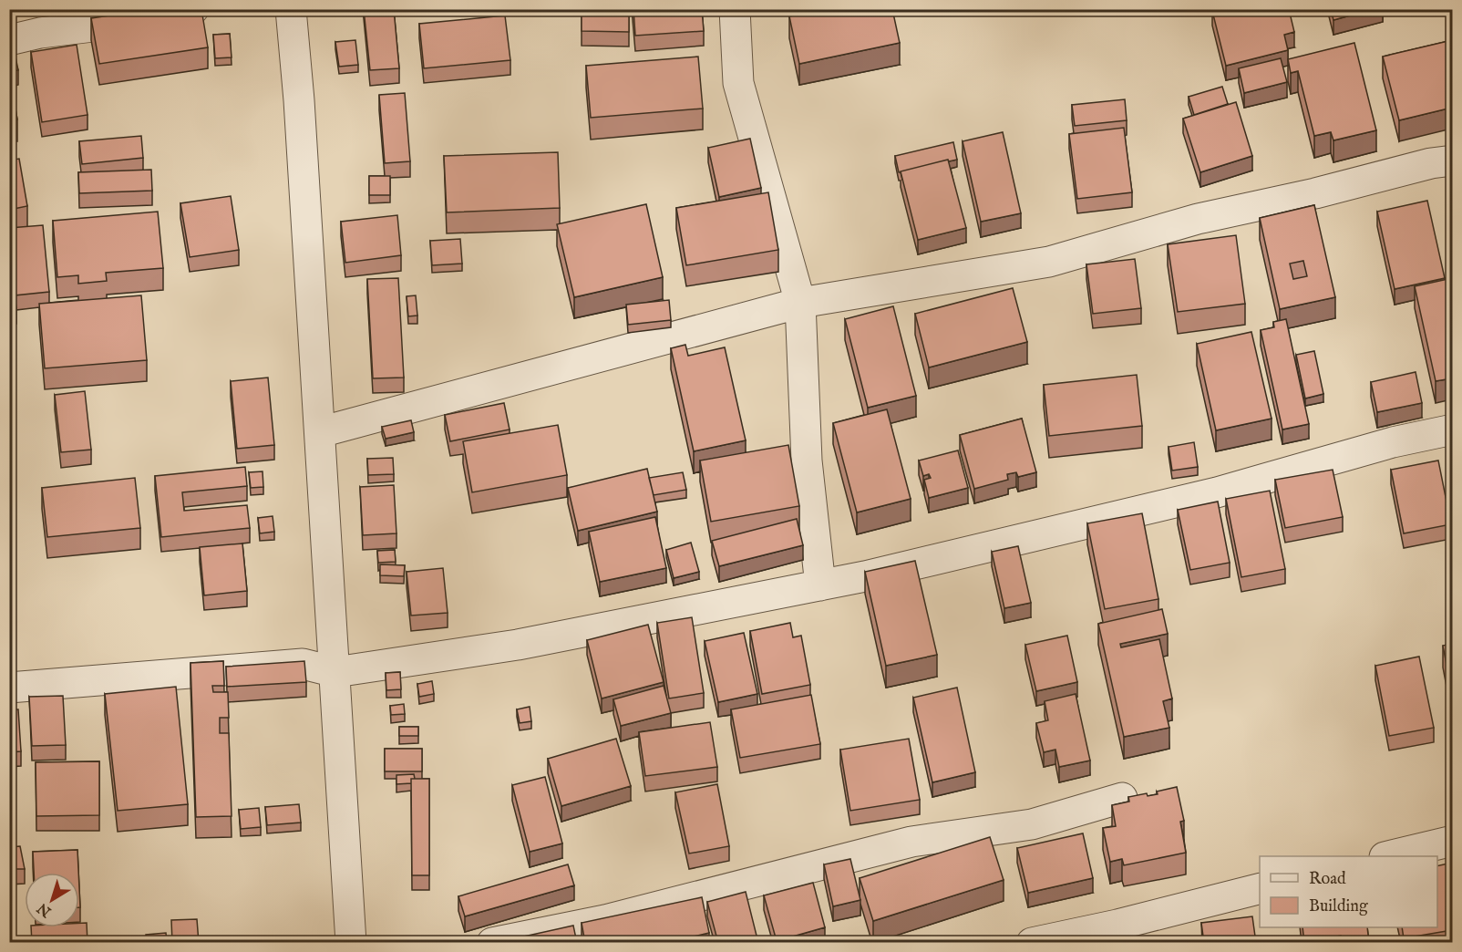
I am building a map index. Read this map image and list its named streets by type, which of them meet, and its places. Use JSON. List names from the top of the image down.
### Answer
{
  "legend": ["Road", "Building"],
  "north": "bottom left"
}
